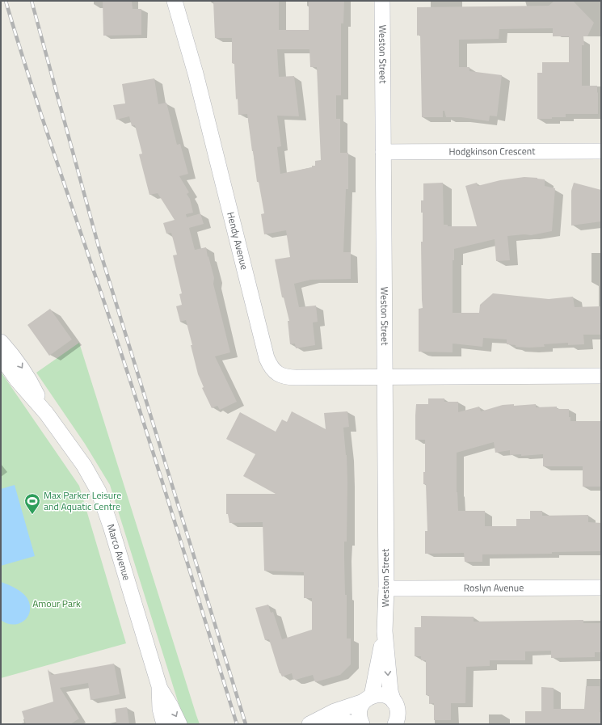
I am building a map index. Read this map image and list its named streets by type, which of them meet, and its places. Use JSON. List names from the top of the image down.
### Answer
{
  "streets": {
    "street": [
      "Weston Street",
      "Hodgkinson Crescent",
      "Hendy Avenue",
      "Marco Avenue",
      "Roslyn Avenue"
    ]
  },
  "crossings": [
    ["Weston Street", "Hodgkinson Crescent"],
    ["Weston Street", "Hendy Avenue"],
    ["Weston Street", "Roslyn Avenue"]
  ],
  "parks": ["Amour Park"],
  "places": {
    "sports": ["Max Parker Leisure and Aquatic Centre"]
  }
}
